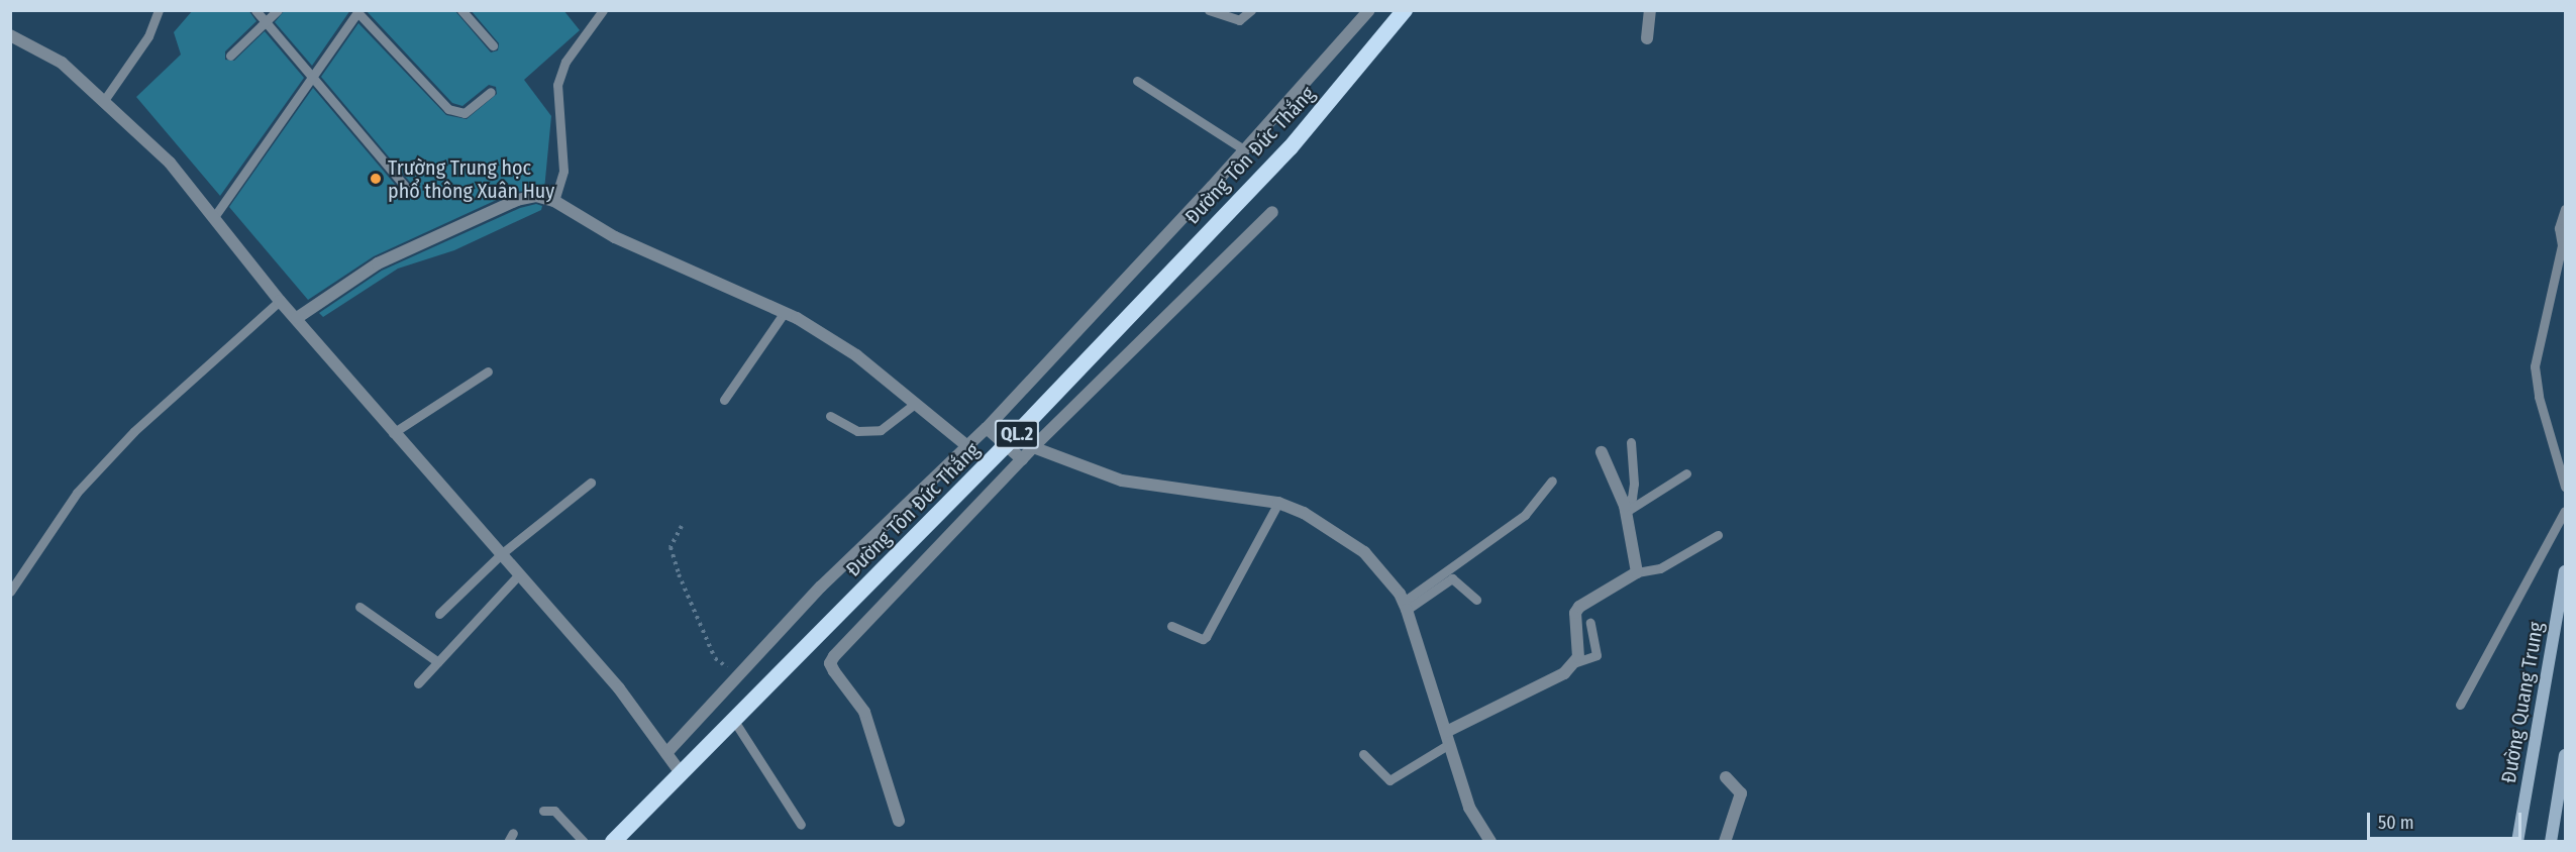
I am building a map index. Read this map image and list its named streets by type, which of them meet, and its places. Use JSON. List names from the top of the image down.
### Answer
{
  "streets": {
    "highway": ["Đường Tôn Đức Thắng", "QL.2"],
    "main road": ["Đường Quang Trung"]
  },
  "places": ["Trường Trung học phổ thông Xuân Huy"],
  "scale_bar": "50 m"
}
